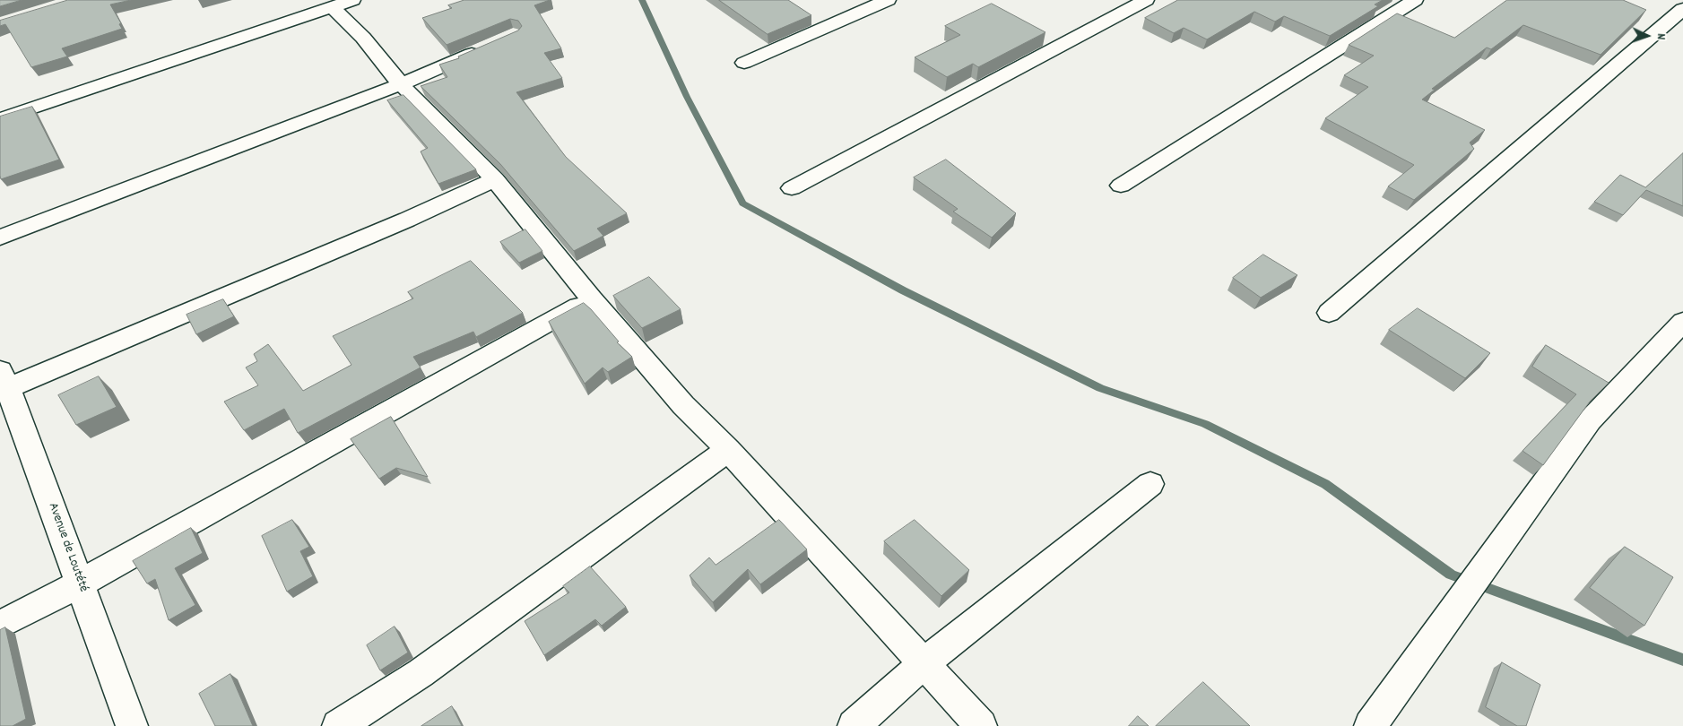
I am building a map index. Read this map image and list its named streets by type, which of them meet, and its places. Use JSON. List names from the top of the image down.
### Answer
{
  "streets": {
    "street": ["Avenue de Loutété"]
  },
  "north": "right"
}
